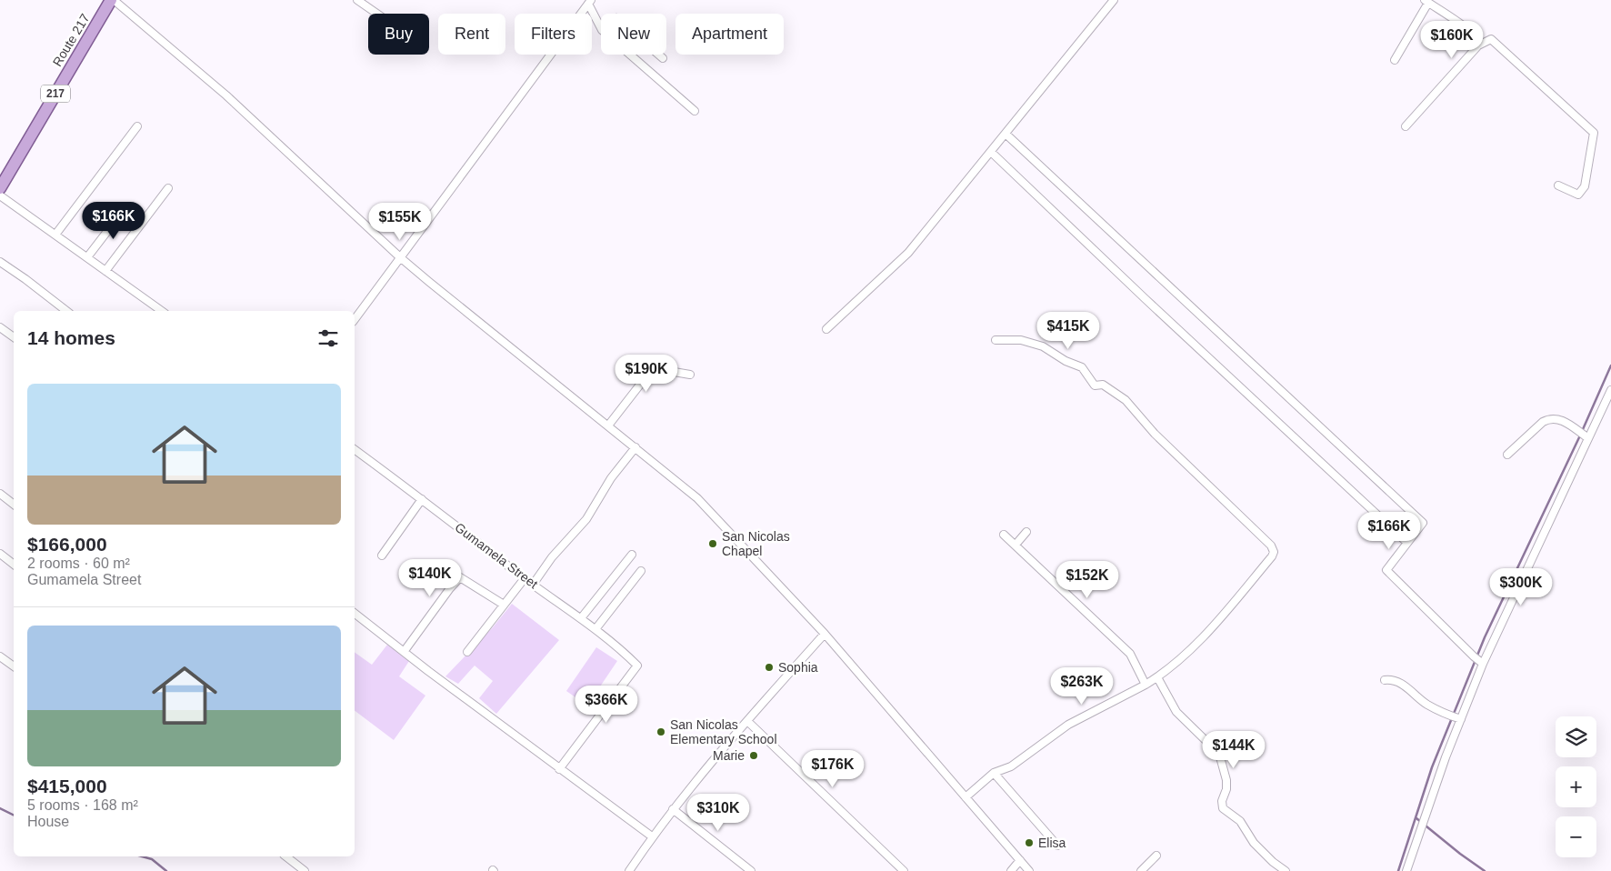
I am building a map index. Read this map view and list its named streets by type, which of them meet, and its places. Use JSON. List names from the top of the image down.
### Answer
{
  "streets": {
    "main road": ["Route 217", "217"],
    "street": ["Gumamela Street"]
  },
  "places": [
    "San Nicolas Chapel",
    "Sophia",
    "San Nicolas Elementary School",
    "Marie",
    "Elisa"
  ],
  "page": {
    "chip": [
      "Buy",
      "Rent",
      "Filters",
      "New",
      "Apartment"
    ],
    "price": [
      "$160K",
      "$166K",
      "$155K",
      "$415K",
      "$190K",
      "$166K",
      "$140K",
      "$152K",
      "$300K",
      "$263K",
      "$366K",
      "$144K",
      "$176K",
      "$310K"
    ],
    "heading": "14 homes",
    "list": [
      {
        "name": "$166,000",
        "note": "2 rooms · 60 m² · Gumamela Street"
      },
      {
        "name": "$415,000",
        "note": "5 rooms · 168 m² · House"
      }
    ],
    "map_buttons": ["+", "−"]
  }
}
